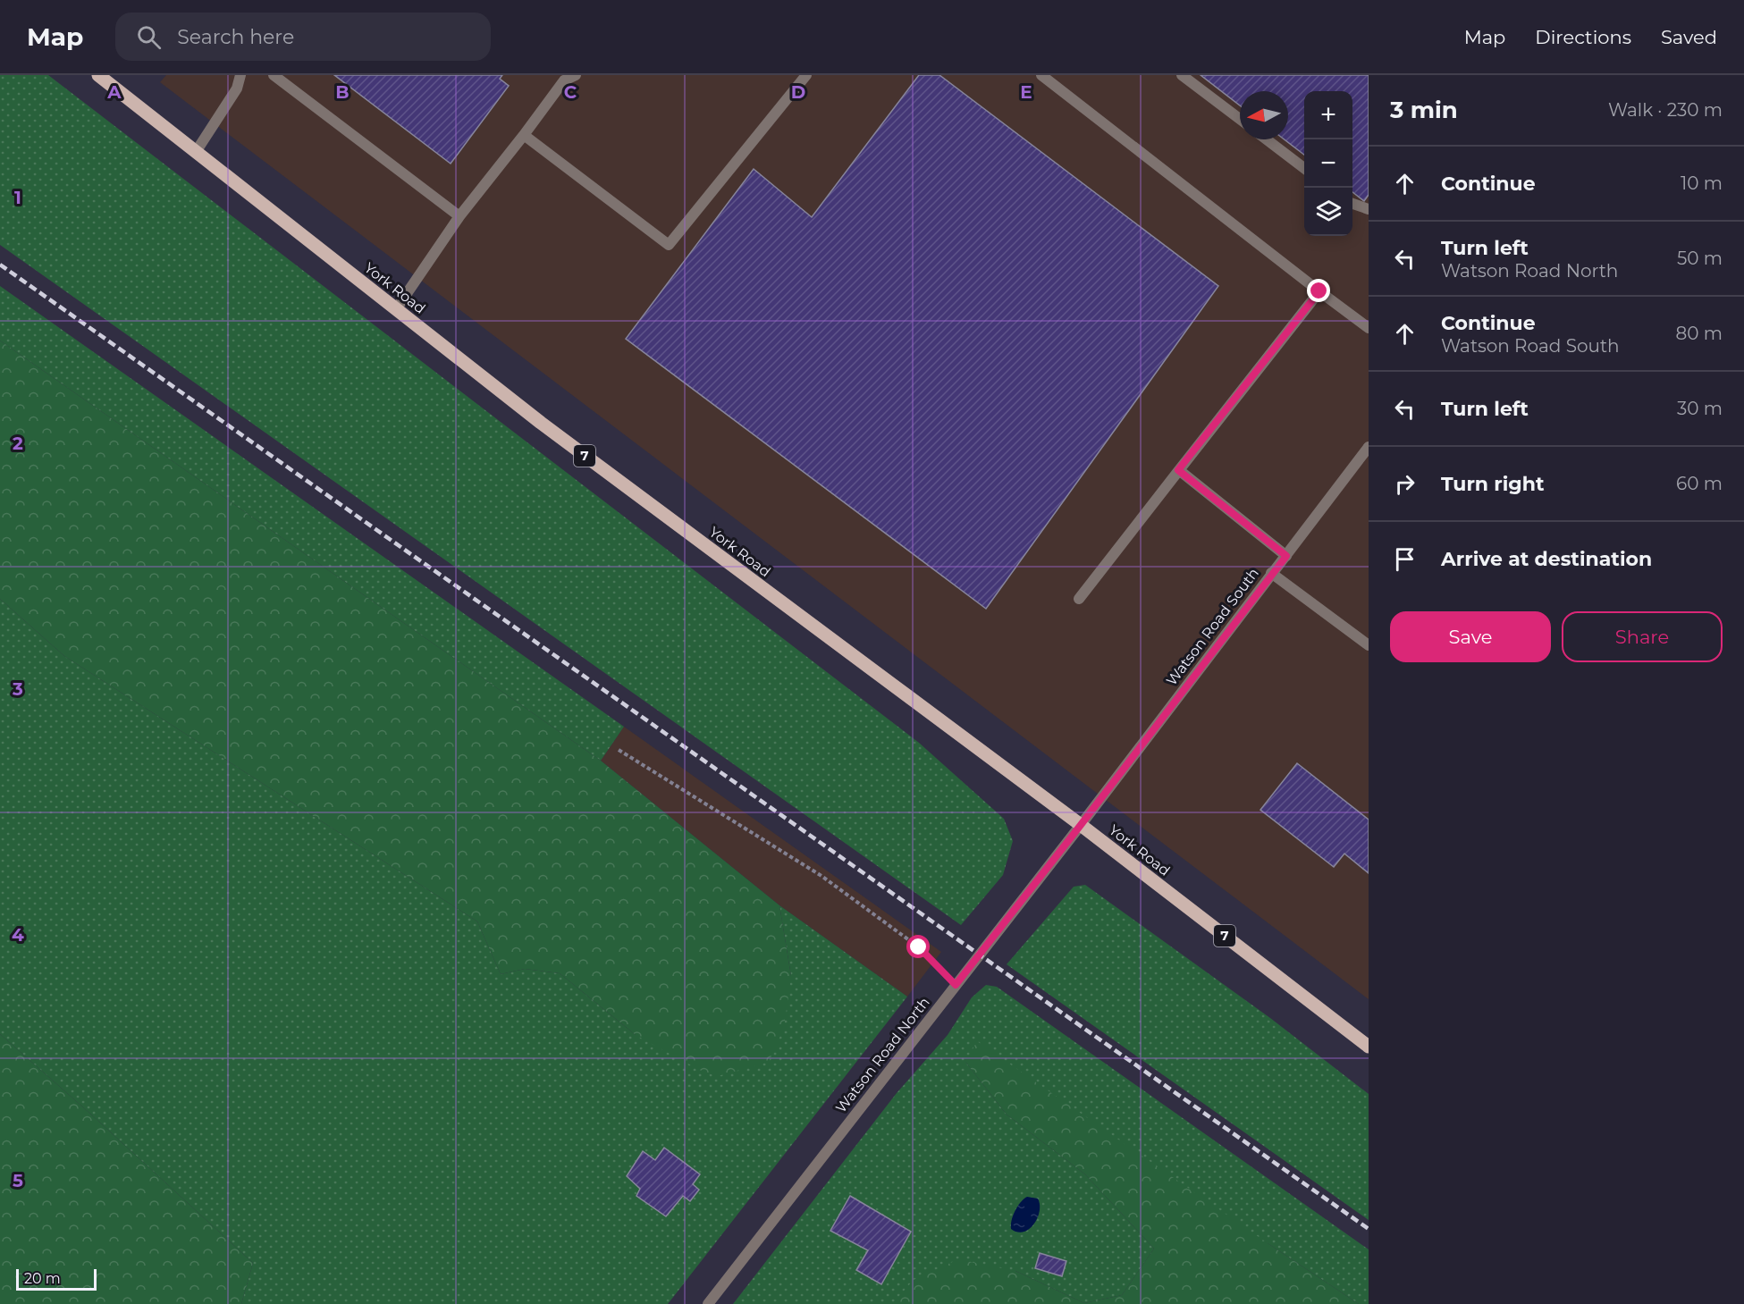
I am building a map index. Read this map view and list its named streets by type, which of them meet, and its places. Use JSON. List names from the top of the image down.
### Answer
{
  "streets": {
    "main road": ["York Road", "7"],
    "street": ["Watson Road South", "Watson Road North"]
  },
  "crossings": [
    ["York Road", "Watson Road South"],
    ["York Road", "Watson Road North"],
    ["Watson Road South", "Watson Road North"]
  ],
  "scale_bar": "20 m",
  "north": "left",
  "page": {
    "header": "Map",
    "search": "Search here",
    "nav": ["Map", "Directions", "Saved"],
    "heading": ["3 min", "Walk · 230 m"],
    "map_buttons": ["+", "−"],
    "list": [
      ["Continue", "10 m"],
      ["Turn left", "Watson Road North", "50 m"],
      ["Continue", "Watson Road South", "80 m"],
      ["Turn left", "30 m"],
      ["Turn right", "60 m"],
      "Arrive at destination"
    ],
    "buttons": ["Save", "Share"],
    "scale": "20 m"
  },
  "grid": {
    "columns": [
      "A",
      "B",
      "C",
      "D",
      "E"
    ],
    "rows": [
      "1",
      "2",
      "3",
      "4",
      "5"
    ]
  }
}
